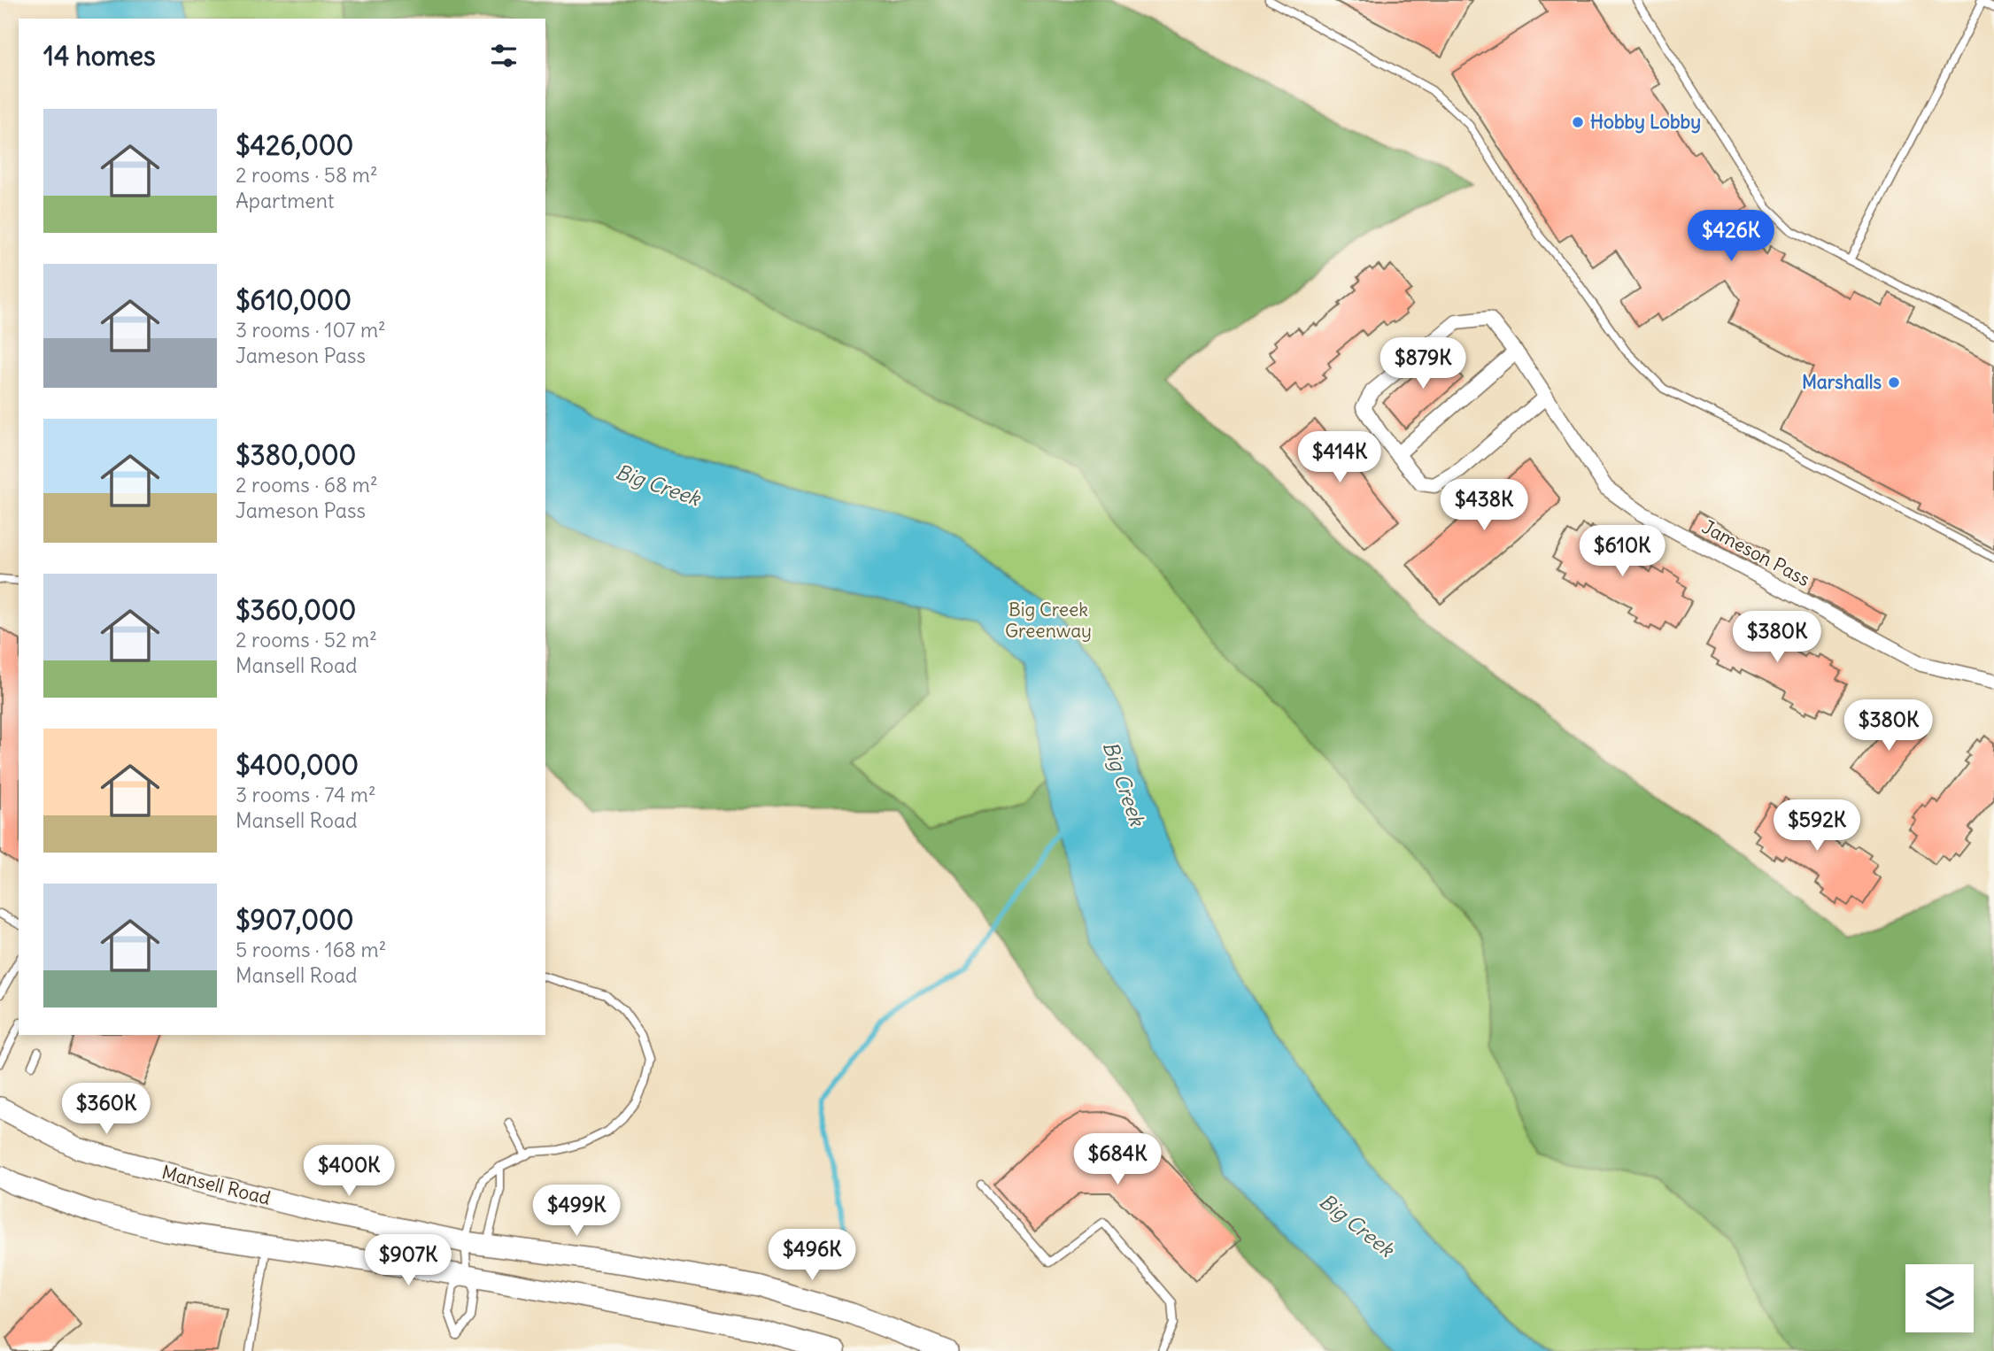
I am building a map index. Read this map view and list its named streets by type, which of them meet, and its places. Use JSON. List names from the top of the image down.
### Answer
{
  "streets": {
    "main road": ["Mansell Road"],
    "street": ["Jameson Pass"]
  },
  "water": ["Big Creek"],
  "parks": ["Big Creek Greenway"],
  "places": ["Hobby Lobby", "Marshalls"],
  "page": {
    "heading": "14 homes",
    "list": [
      {
        "name": "$426,000",
        "note": "2 rooms · 58 m² · Apartment"
      },
      {
        "name": "$610,000",
        "note": "3 rooms · 107 m² · Jameson Pass"
      },
      {
        "name": "$380,000",
        "note": "2 rooms · 68 m² · Jameson Pass"
      },
      {
        "name": "$360,000",
        "note": "2 rooms · 52 m² · Mansell Road"
      },
      {
        "name": "$400,000",
        "note": "3 rooms · 74 m² · Mansell Road"
      },
      {
        "name": "$907,000",
        "note": "5 rooms · 168 m² · Mansell Road"
      }
    ],
    "price": [
      "$426K",
      "$879K",
      "$414K",
      "$438K",
      "$610K",
      "$380K",
      "$380K",
      "$592K",
      "$360K",
      "$684K",
      "$400K",
      "$499K",
      "$496K",
      "$907K"
    ]
  }
}
